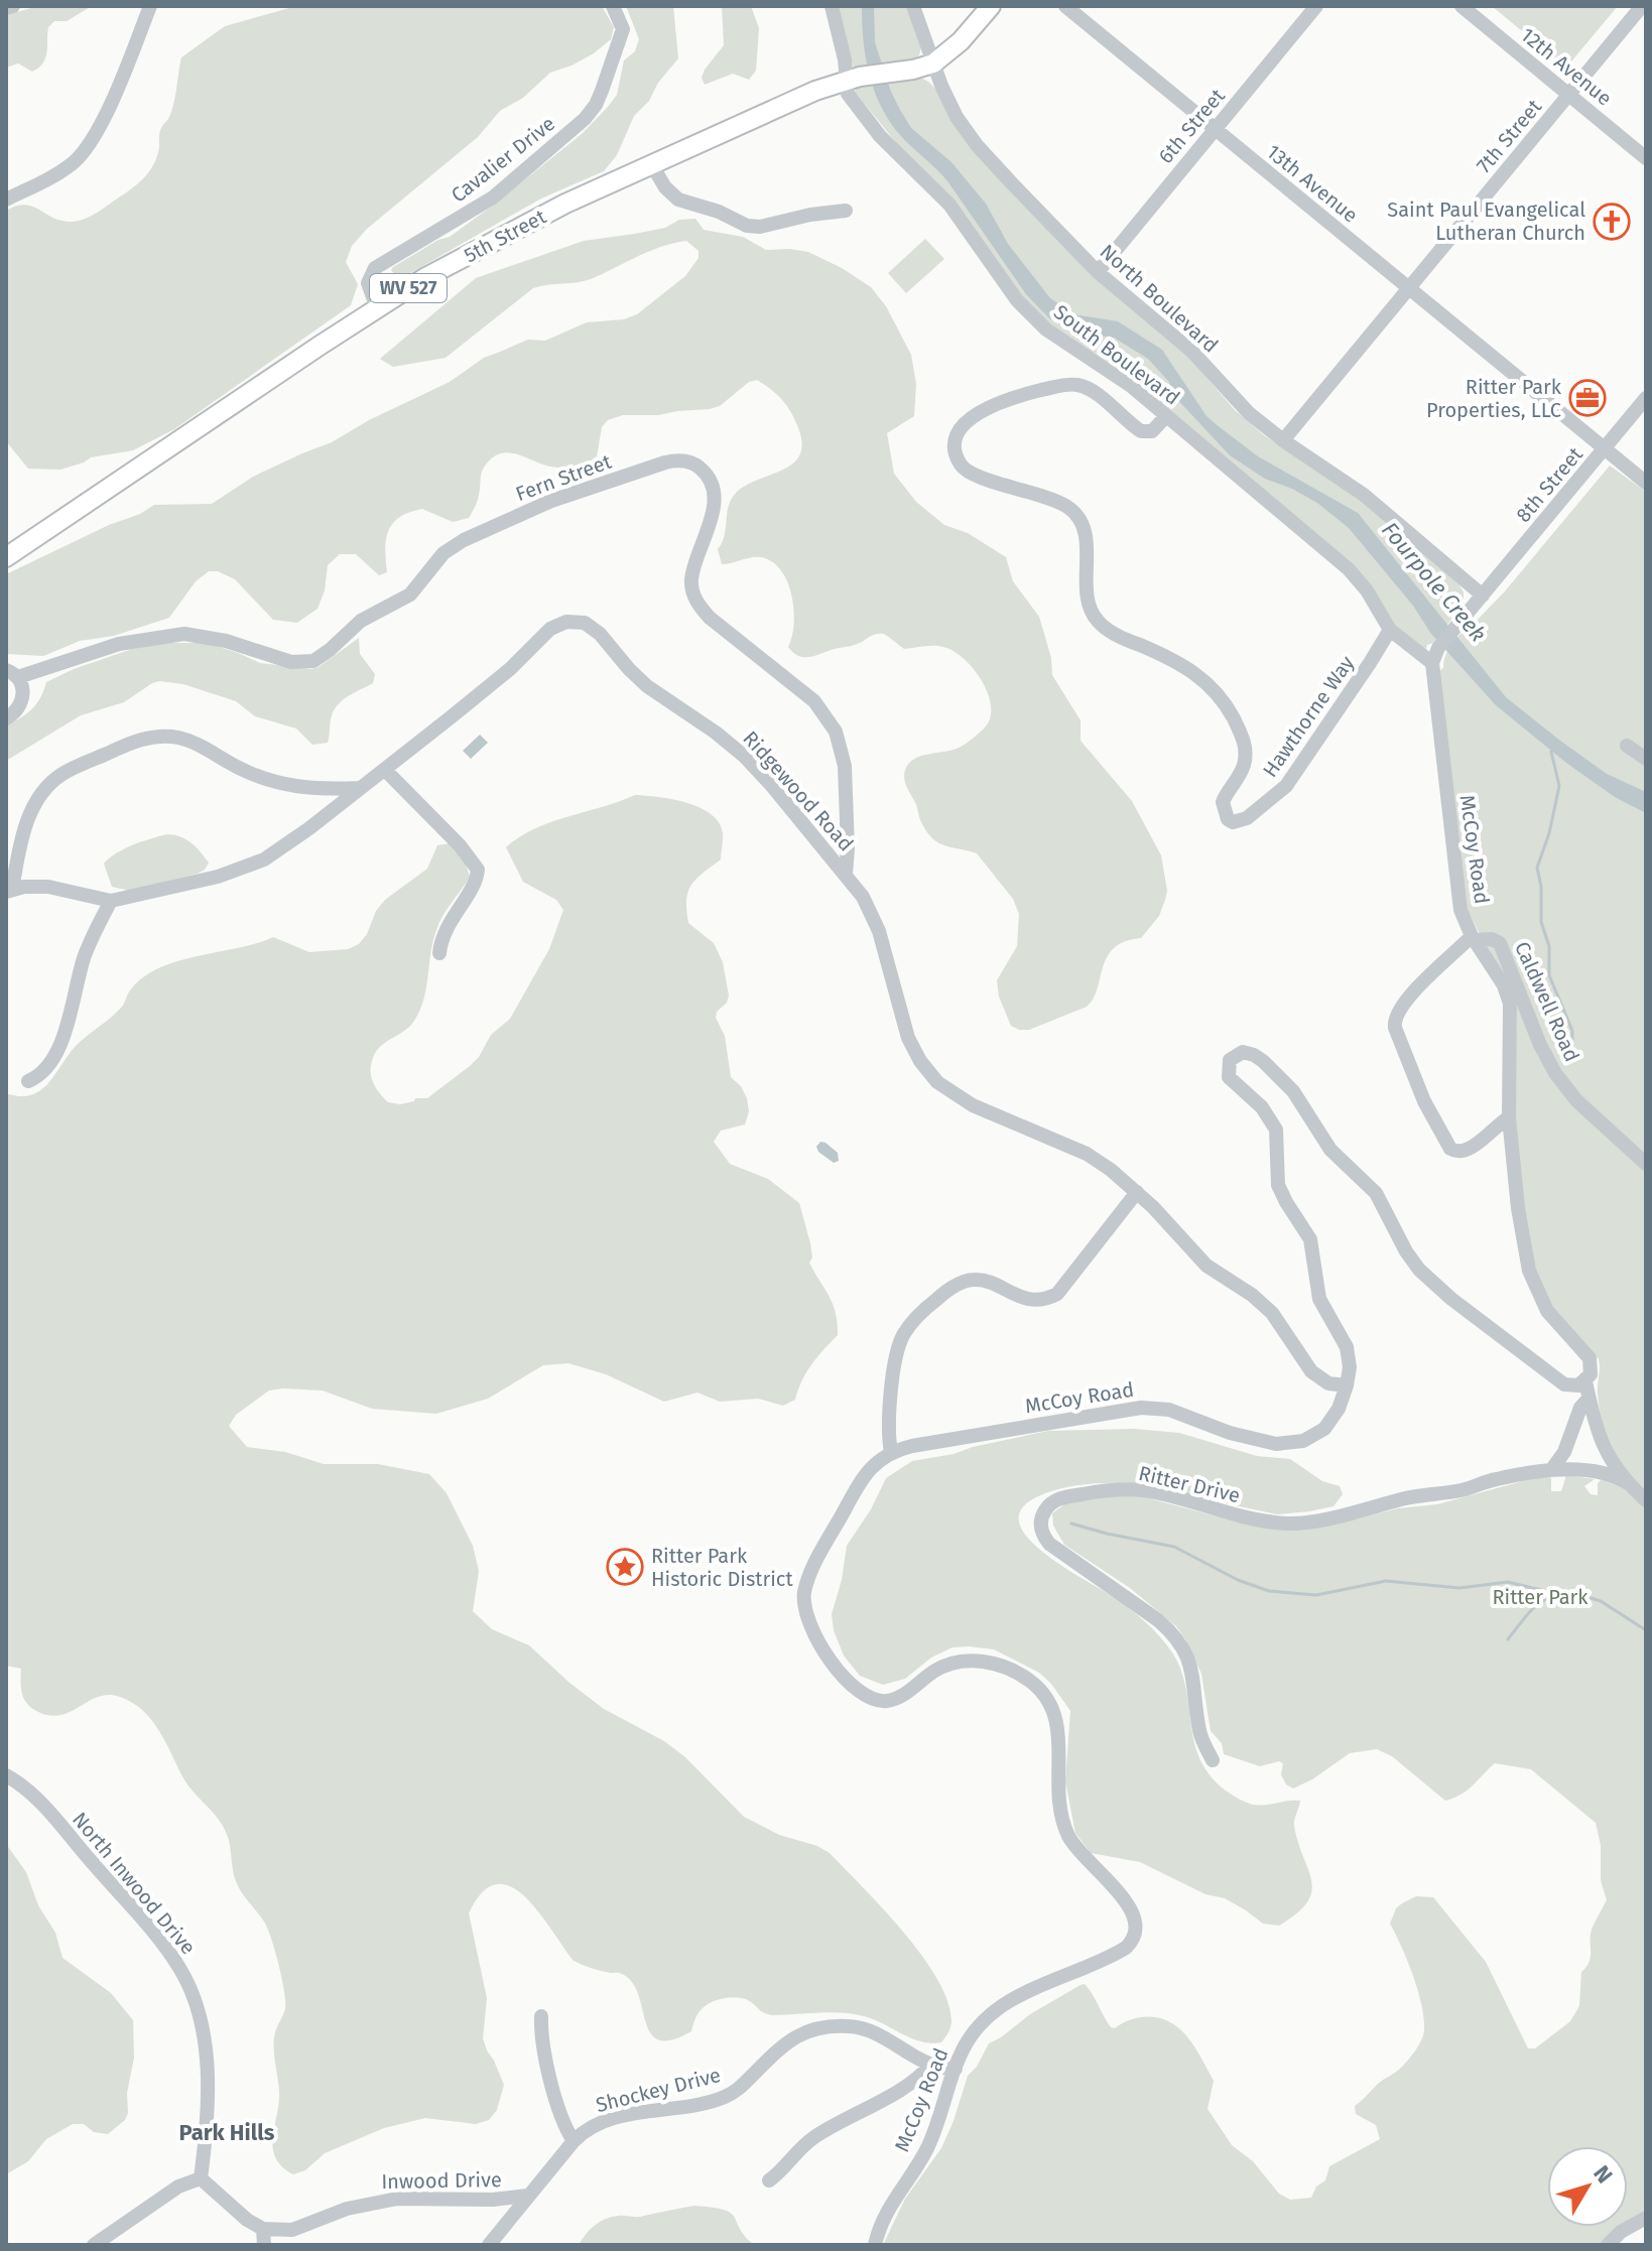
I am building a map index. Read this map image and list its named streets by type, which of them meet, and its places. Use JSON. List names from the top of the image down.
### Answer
{
  "streets": {
    "main road": ["5th Street", "WV 527"],
    "street": [
      "12th Avenue",
      "6th Street",
      "7th Street",
      "Cavalier Drive",
      "13th Avenue",
      "North Boulevard",
      "South Boulevard",
      "Fern Street",
      "8th Street",
      "Hawthorne Way",
      "Ridgewood Road",
      "McCoy Road",
      "Caldwell Road",
      "Ritter Drive",
      "North Inwood Drive",
      "Shockey Drive",
      "Inwood Drive"
    ]
  },
  "crossings": [
    ["12th Avenue", "7th Street"],
    ["6th Street", "13th Avenue"],
    ["6th Street", "North Boulevard"],
    ["7th Street", "13th Avenue"],
    ["7th Street", "North Boulevard"],
    ["Cavalier Drive", "5th Street"],
    ["13th Avenue", "8th Street"],
    ["5th Street", "North Boulevard"],
    ["5th Street", "South Boulevard"],
    ["North Boulevard", "8th Street"],
    ["South Boulevard", "Hawthorne Way"],
    ["South Boulevard", "McCoy Road"],
    ["Fern Street", "Ridgewood Road"],
    ["Ridgewood Road", "McCoy Road"],
    ["McCoy Road", "Caldwell Road"],
    ["McCoy Road", "Shockey Drive"],
    ["Shockey Drive", "Inwood Drive"]
  ],
  "districts": ["Park Hills"],
  "water": ["Fourpole Creek"],
  "parks": ["Ritter Park"],
  "places": {
    "church": ["Saint Paul Evangelical Lutheran Church"],
    "office": ["Ritter Park Properties, LLC"],
    "place": ["Ritter Park Historic District"]
  },
  "north": "top right"
}
